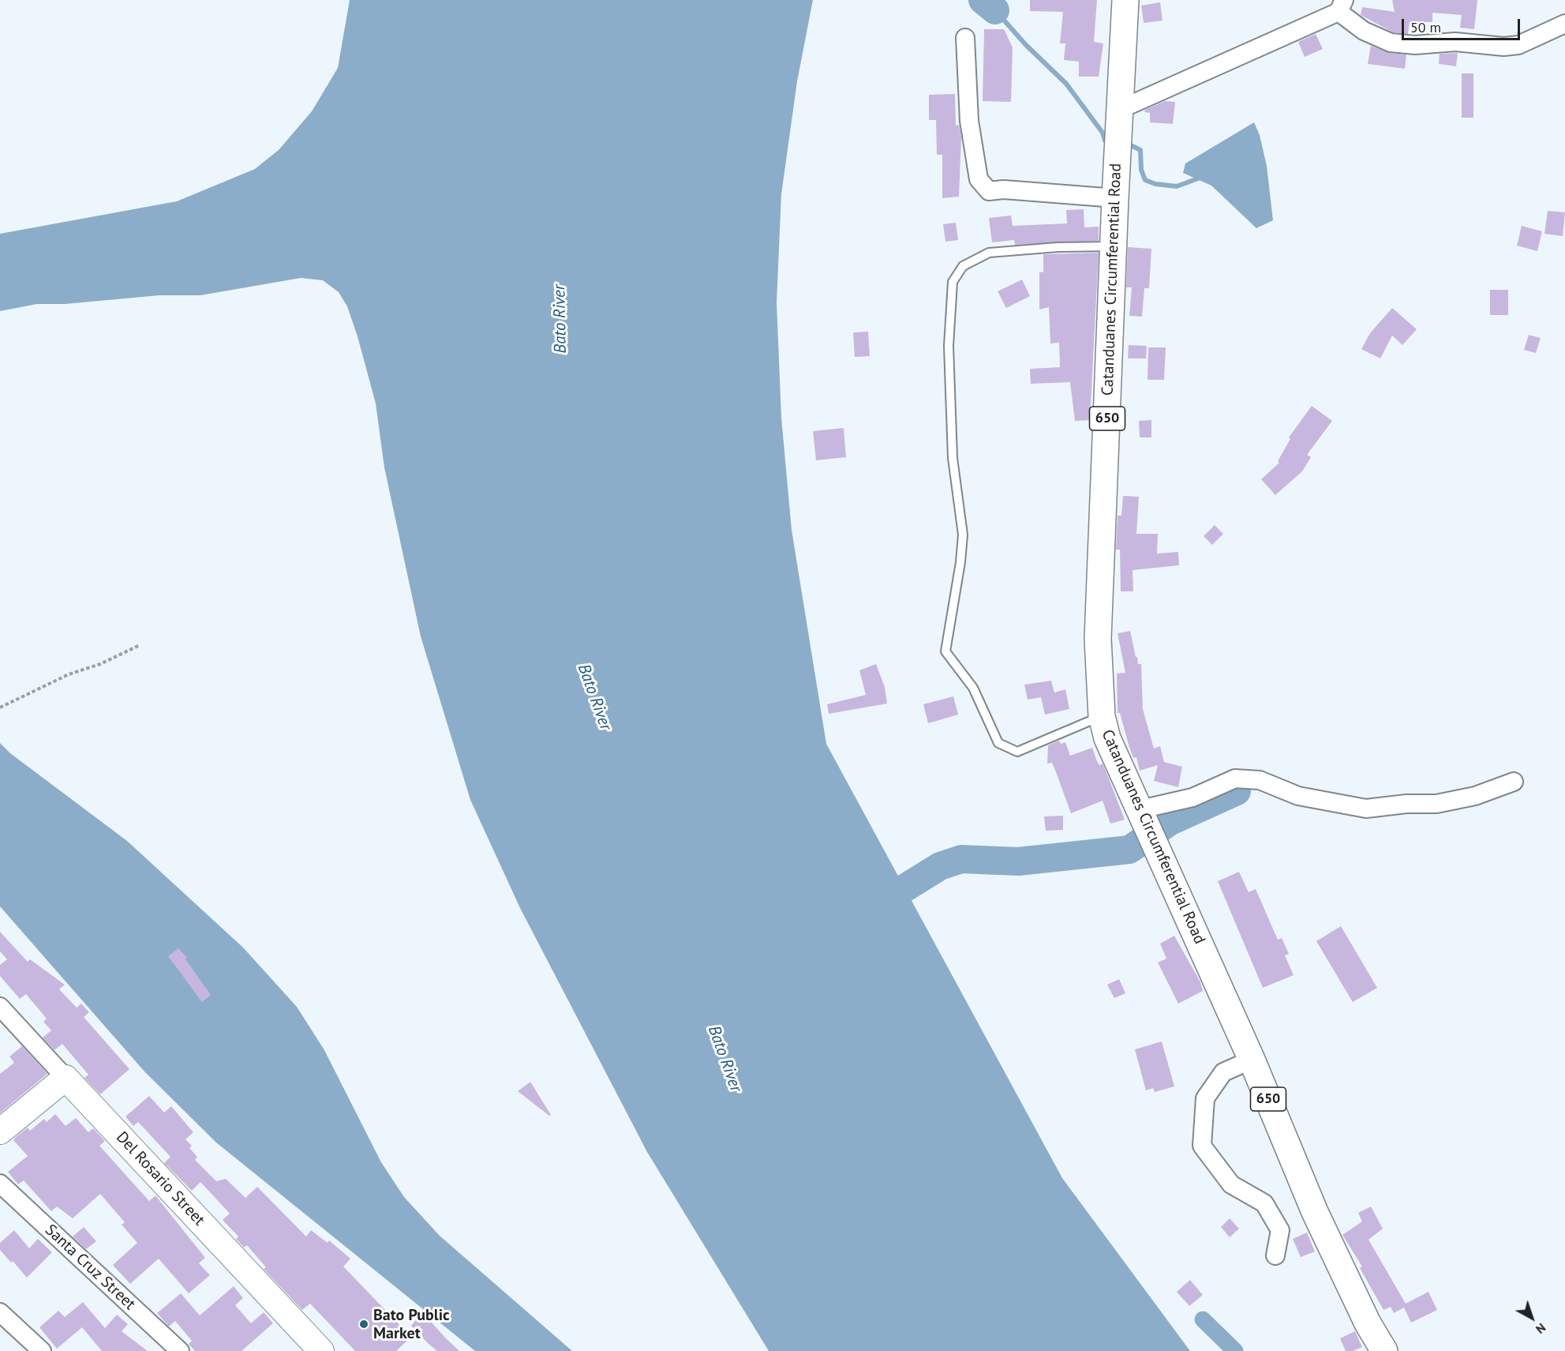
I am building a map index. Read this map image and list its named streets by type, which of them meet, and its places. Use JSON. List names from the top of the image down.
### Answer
{
  "streets": {
    "main road": ["Catanduanes Circumferential Road", "650"],
    "street": ["Del Rosario Street", "Santa Cruz Street"]
  },
  "water": ["Bato River"],
  "places": ["Bato Public Market"],
  "scale_bar": "50 m",
  "north": "bottom right"
}
